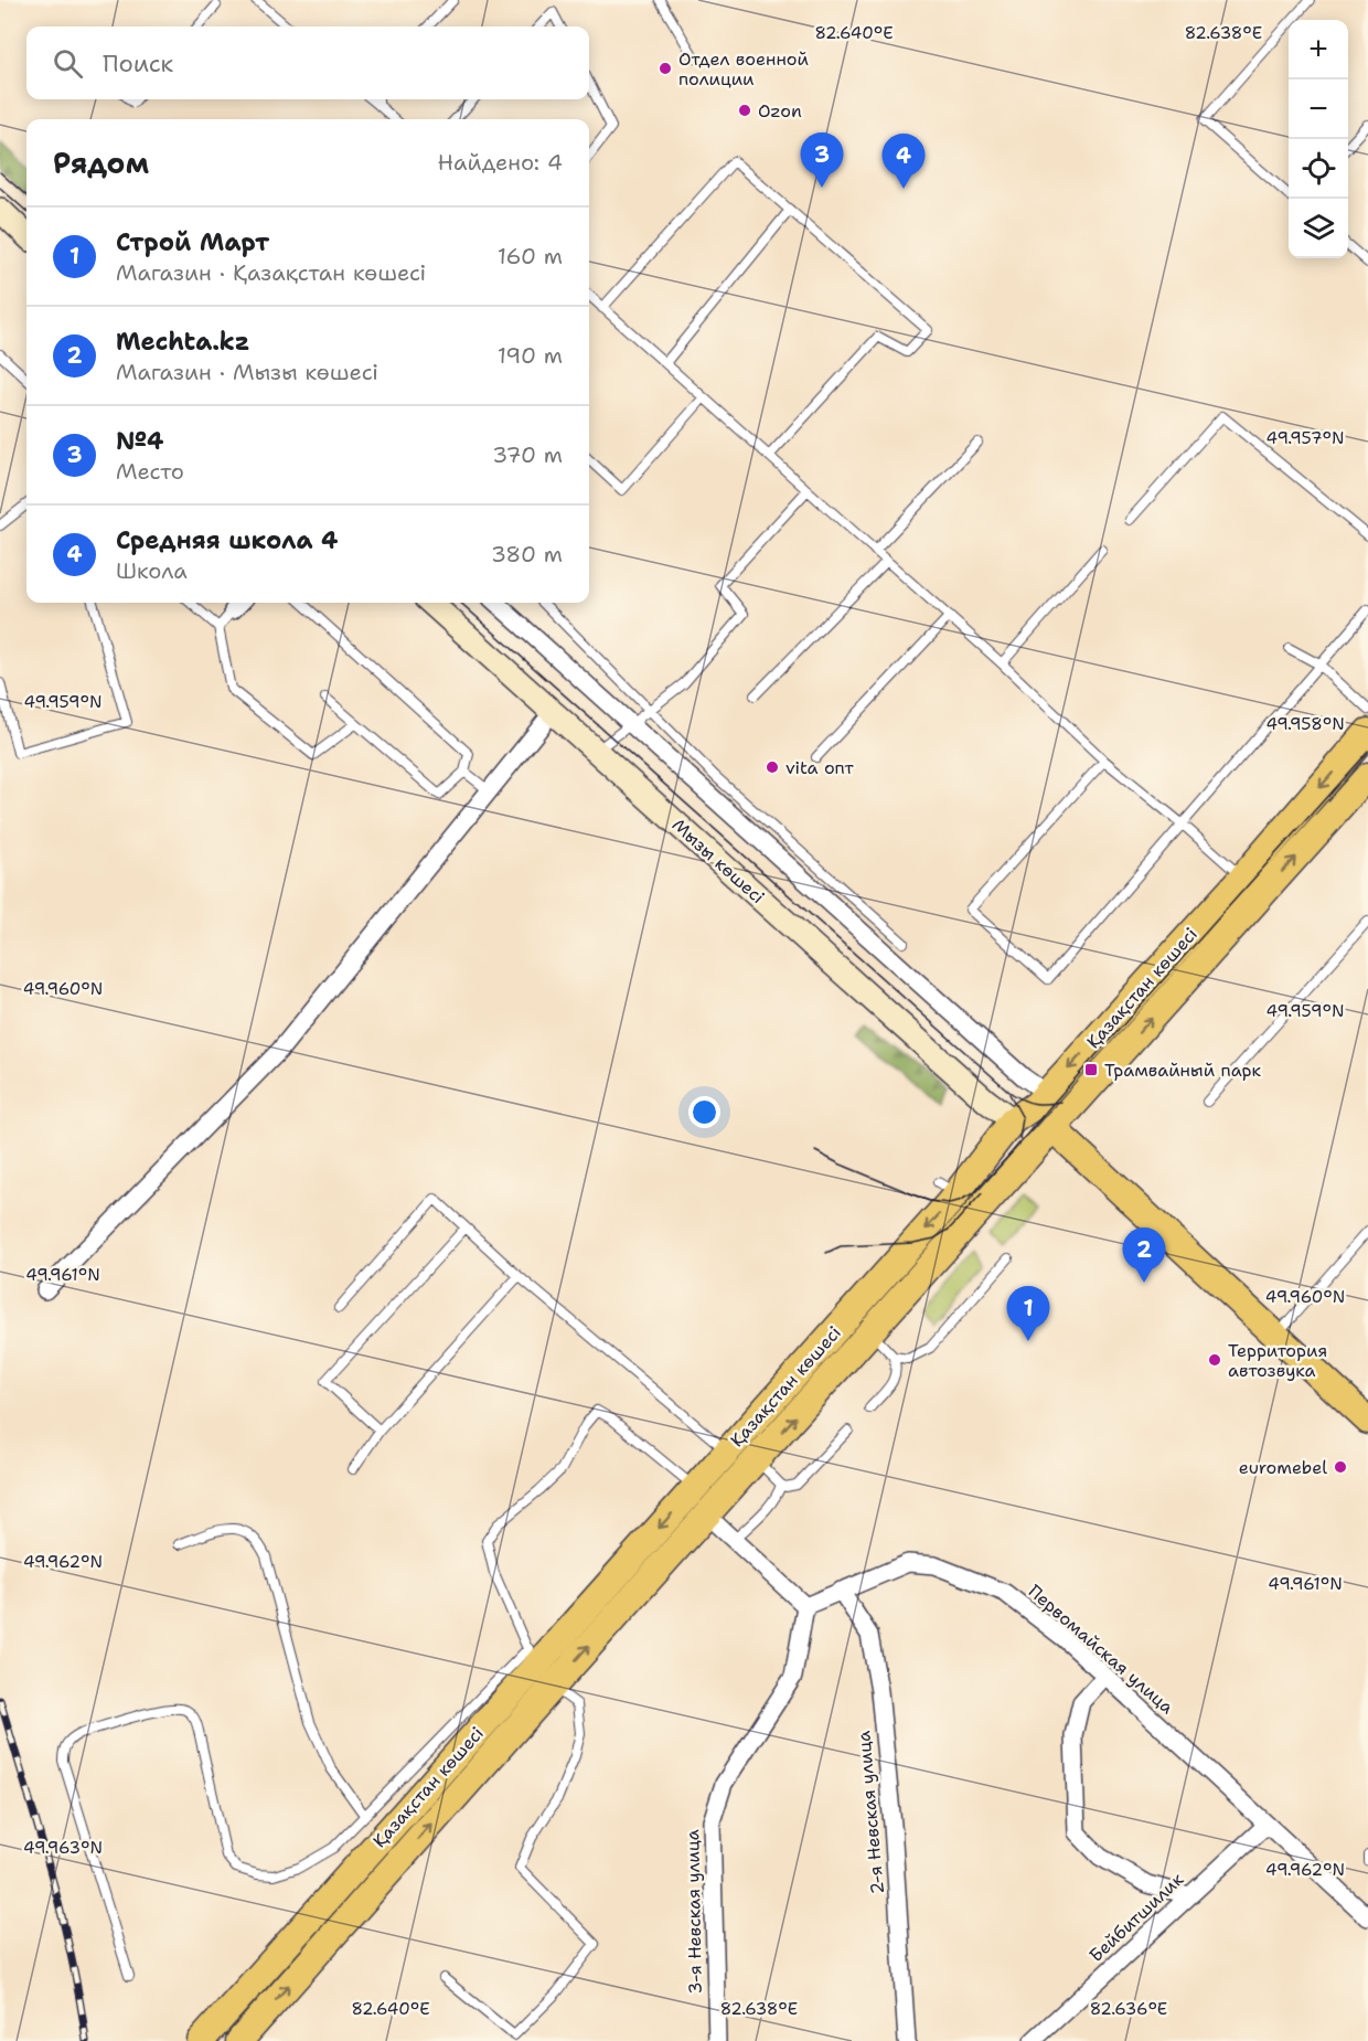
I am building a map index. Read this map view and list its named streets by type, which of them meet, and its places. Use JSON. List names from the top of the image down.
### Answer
{
  "streets": {
    "main road": ["Мызы көшесі", "Қазақстан көшесі"],
    "street": [
      "Первомайская улица",
      "2-я Невская улица",
      "3-я Невская улица",
      "Бейбитшилик"
    ]
  },
  "crossings": [
    ["Мызы көшесі", "Қазақстан көшесі"],
    ["Первомайская улица", "2-я Невская улица"],
    ["Первомайская улица", "3-я Невская улица"],
    ["Первомайская улица", "Бейбитшилик"]
  ],
  "places": {
    "other": [
      "Отдел военной полиции",
      "Ozon",
      "vita опт",
      "Территория автозвука",
      "euromebel"
    ],
    "transit": ["Трамвайный парк"]
  },
  "page": {
    "map_buttons": ["+", "−"],
    "search": "Поиск",
    "heading": ["Рядом", "Найдено: 4"],
    "pins": [
      "3",
      "4",
      "2",
      "1"
    ],
    "list": [
      {
        "mark": "1",
        "name": "Строй Март",
        "note": "Магазин · Қазақстан көшесі",
        "value": "160 m"
      },
      {
        "mark": "2",
        "name": "Mechta.kz",
        "note": "Магазин · Мызы көшесі",
        "value": "190 m"
      },
      {
        "mark": "3",
        "name": "№4",
        "note": "Место",
        "value": "370 m"
      },
      {
        "mark": "4",
        "name": "Средняя школа 4",
        "note": "Школа",
        "value": "380 m"
      }
    ]
  },
  "coordinates": [
    "82.640°E",
    "82.638°E",
    "49.957°N",
    "49.959°N",
    "49.958°N",
    "49.960°N",
    "49.961°N",
    "49.962°N",
    "49.963°N",
    "82.636°E"
  ]
}
